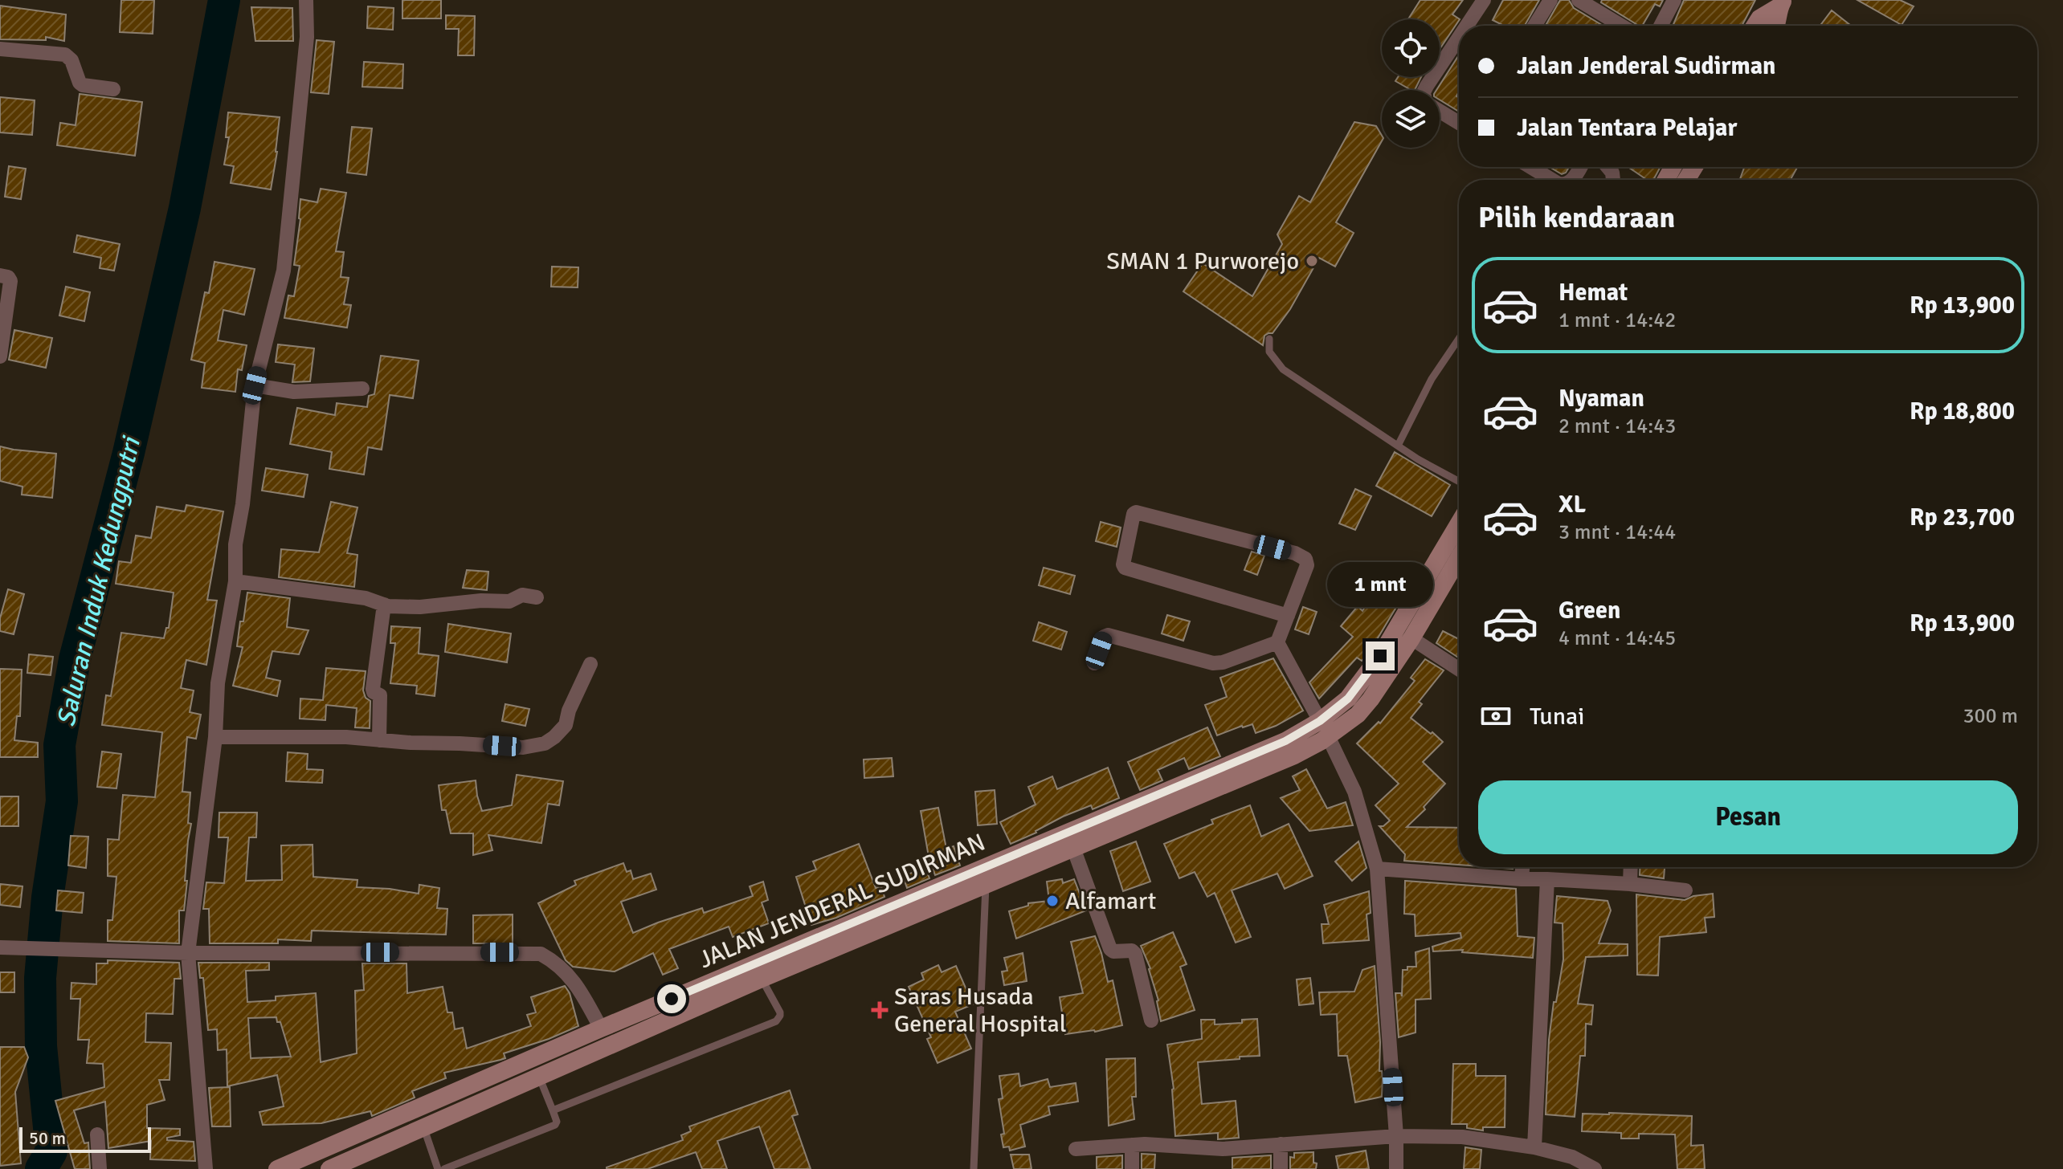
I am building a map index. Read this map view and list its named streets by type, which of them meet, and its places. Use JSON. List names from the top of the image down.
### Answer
{
  "streets": {
    "main road": ["JALAN JENDERAL SUDIRMAN"]
  },
  "water": ["Saluran Induk Kedungputri"],
  "places": {
    "other": ["SMAN 1 Purworejo", "Alfamart"],
    "health": ["Saras Husada General Hospital"]
  },
  "scale_bar": "50 m",
  "page": {
    "banner": ["Jalan Jenderal Sudirman", "Jalan Tentara Pelajar"],
    "heading": "Pilih kendaraan",
    "list": [
      {
        "name": "Hemat",
        "note": "1 mnt · 14:42",
        "value": "Rp 13,900"
      },
      {
        "name": "Nyaman",
        "note": "2 mnt · 14:43",
        "value": "Rp 18,800"
      },
      {
        "name": "XL",
        "note": "3 mnt · 14:44",
        "value": "Rp 23,700"
      },
      {
        "name": "Green",
        "note": "4 mnt · 14:45",
        "value": "Rp 13,900"
      }
    ],
    "bubble": "1 mnt",
    "pay": ["Tunai", "300 m"],
    "buttons": "Pesan",
    "scale": "50 m"
  }
}
